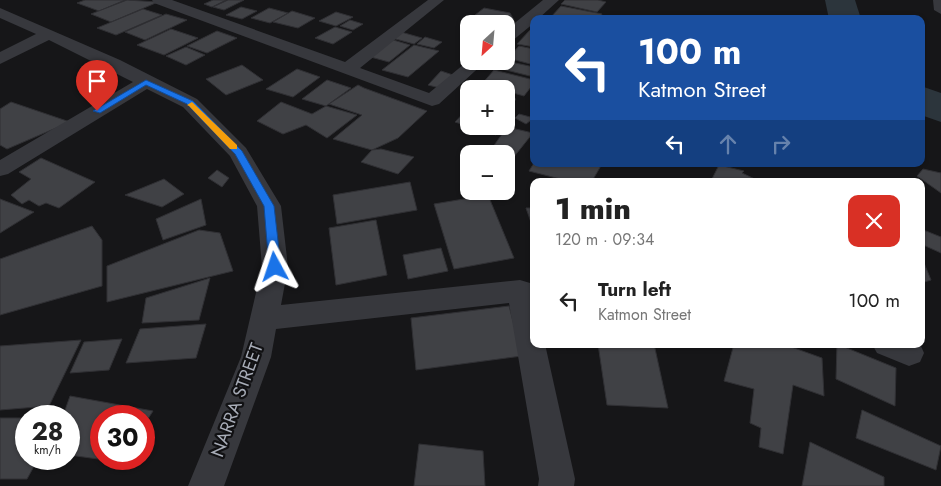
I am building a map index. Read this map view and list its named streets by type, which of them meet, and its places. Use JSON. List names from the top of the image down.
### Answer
{
  "streets": {
    "street": ["NARRA STREET"]
  },
  "north": "bottom left",
  "page": {
    "map_buttons": ["+", "−"],
    "turn": ["100 m", "Katmon Street"],
    "heading": ["1 min", "120 m · 09:34"],
    "list": [
      {
        "name": "Turn left",
        "note": "Katmon Street",
        "value": "100 m"
      }
    ],
    "speed": "28 km/h",
    "limit": "30"
  }
}
